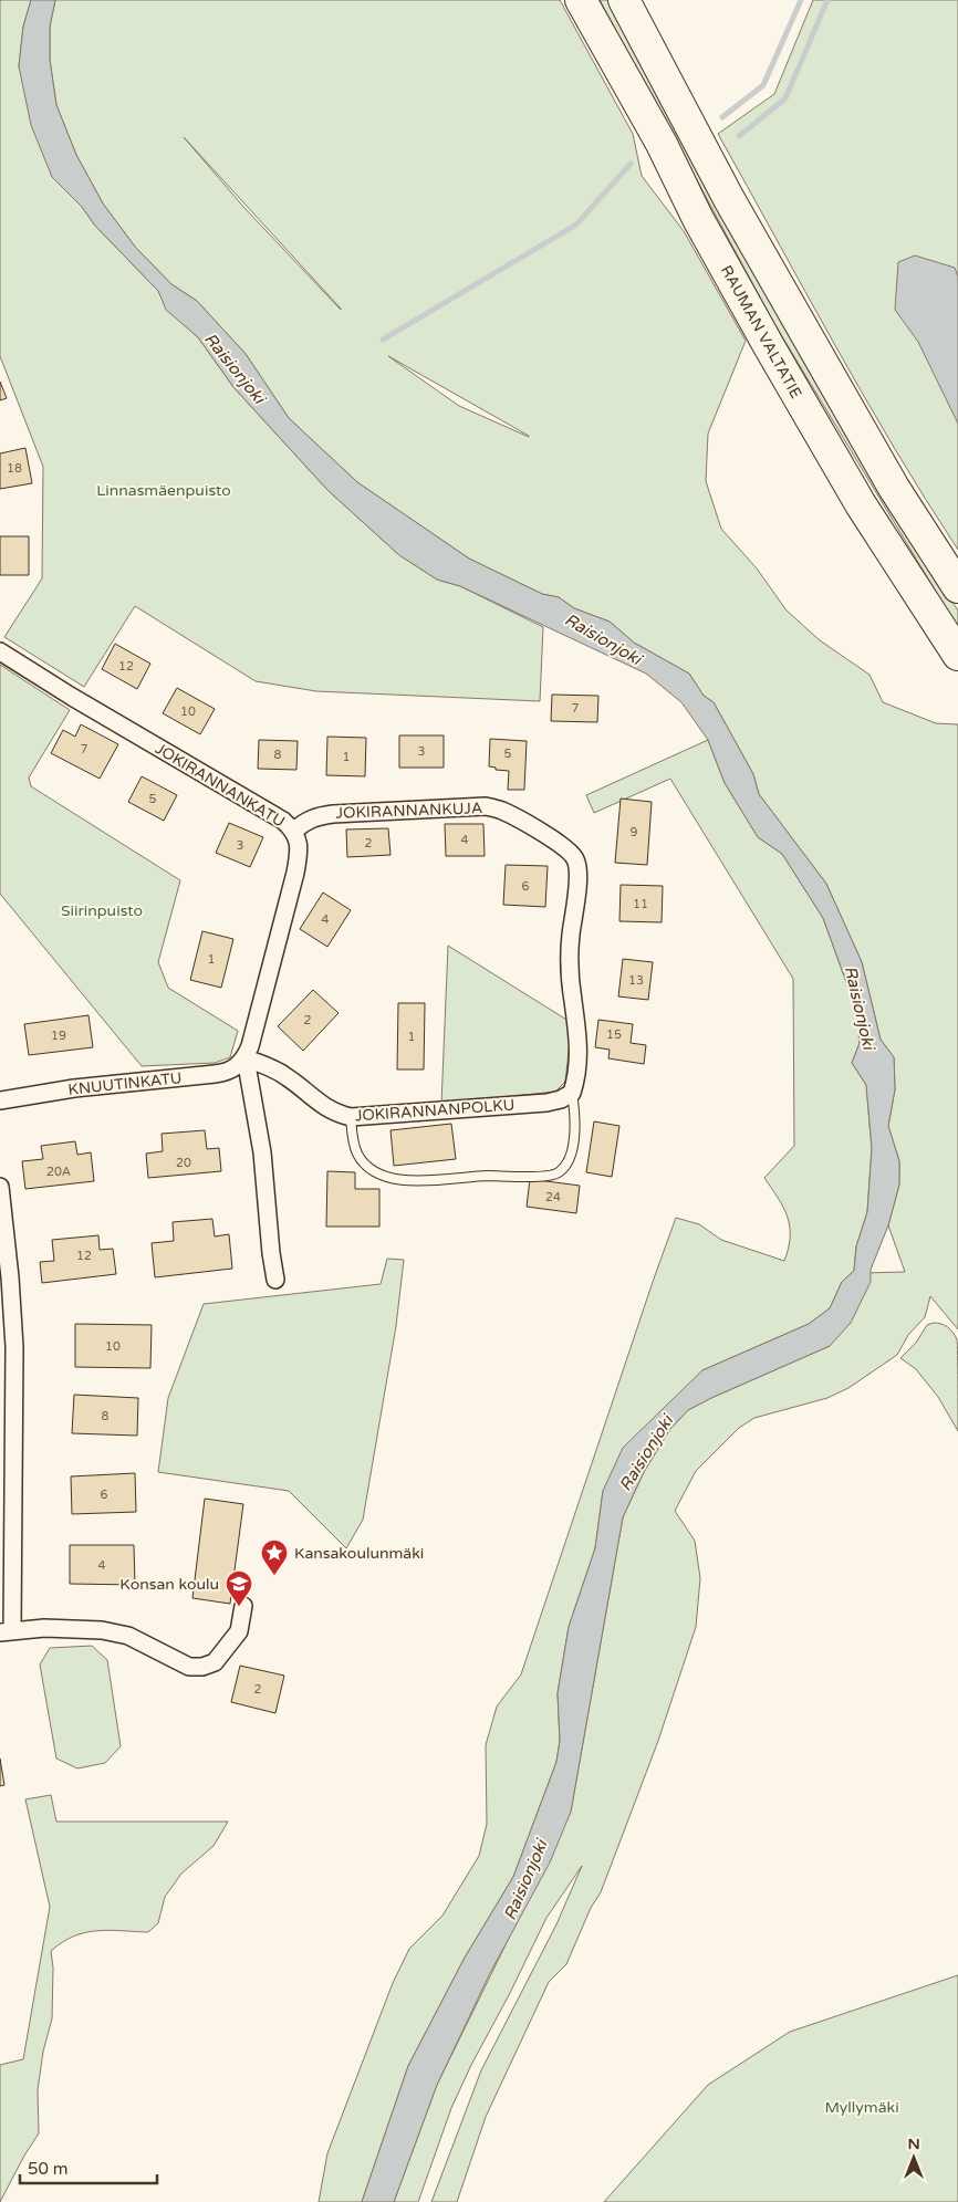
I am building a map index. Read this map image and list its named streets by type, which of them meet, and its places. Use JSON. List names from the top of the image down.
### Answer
{
  "streets": {
    "highway": ["RAUMAN VALTATIE"],
    "street": [
      "JOKIRANNANKATU",
      "JOKIRANNANKUJA",
      "KNUUTINKATU",
      "JOKIRANNANPOLKU"
    ]
  },
  "crossings": [
    ["JOKIRANNANKATU", "JOKIRANNANKUJA"],
    ["JOKIRANNANKATU", "KNUUTINKATU"],
    ["JOKIRANNANKATU", "JOKIRANNANPOLKU"],
    ["JOKIRANNANKUJA", "JOKIRANNANPOLKU"],
    ["KNUUTINKATU", "JOKIRANNANPOLKU"]
  ],
  "water": ["Raisionjoki"],
  "parks": ["Linnasmäenpuisto", "Siirinpuisto", "Myllymäki"],
  "places": {
    "place": ["Kansakoulunmäki"],
    "school or university": ["Konsan koulu"]
  },
  "house_numbers": [
    "18",
    "12",
    "7",
    "10",
    "7",
    "3",
    "5",
    "8",
    "1",
    "5",
    "9",
    "4",
    "2",
    "3",
    "6",
    "11",
    "4",
    "1",
    "13",
    "2",
    "15",
    "19",
    "1",
    "20",
    "20A",
    "24",
    "12",
    "10",
    "8",
    "6",
    "4",
    "2"
  ],
  "scale_bar": "50 m",
  "north": "top"
}
